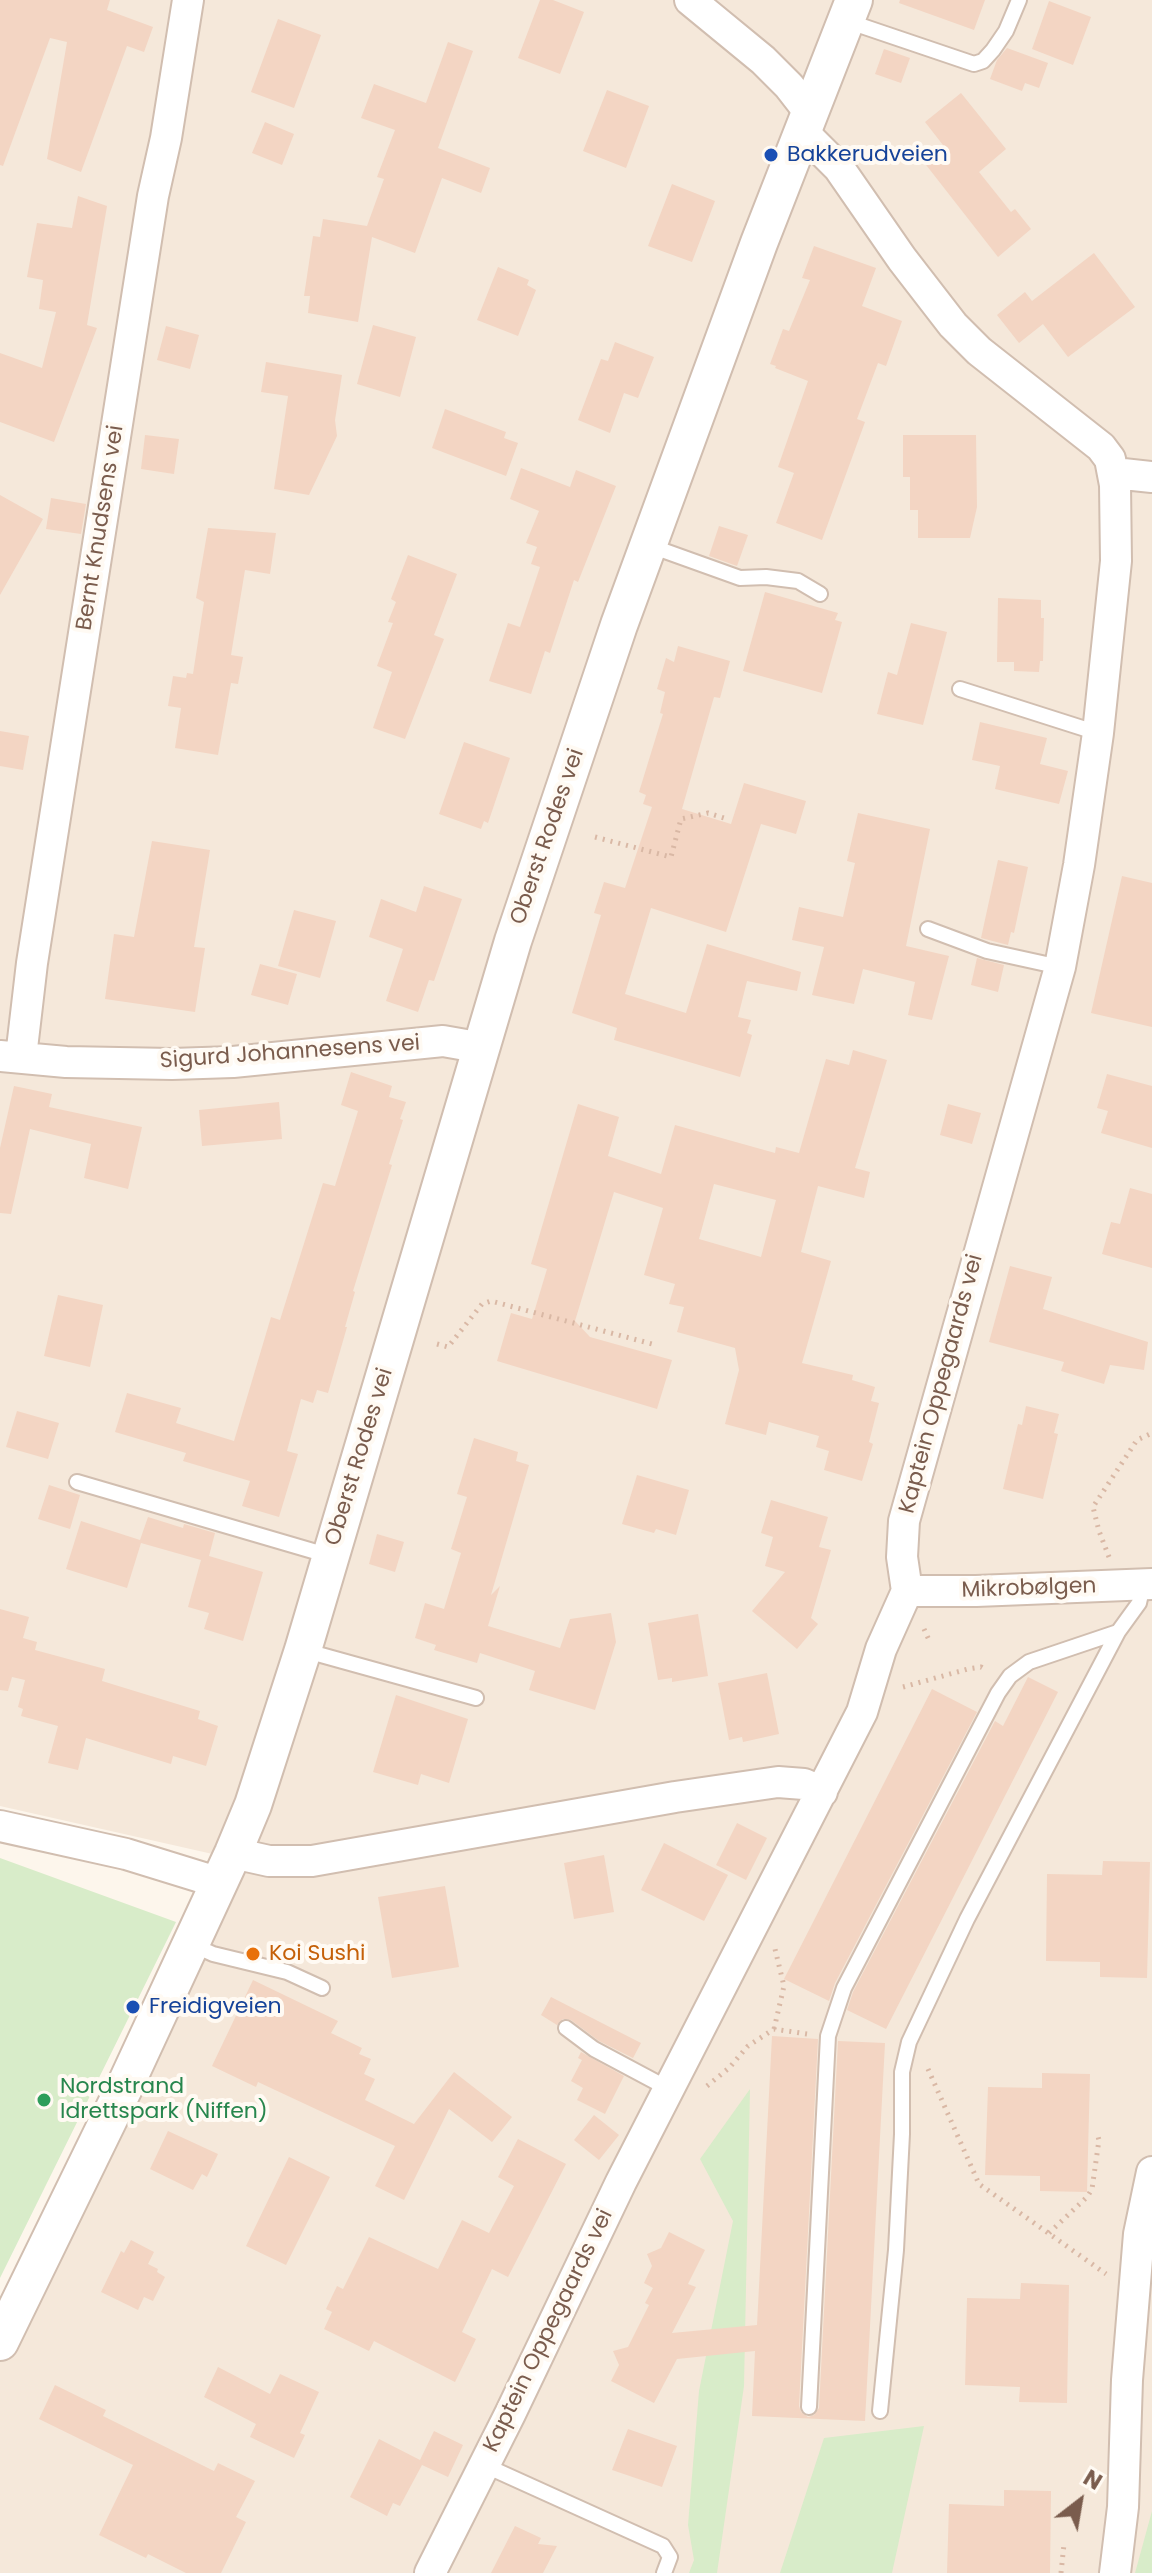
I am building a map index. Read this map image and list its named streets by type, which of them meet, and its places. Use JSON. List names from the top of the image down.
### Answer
{
  "streets": {
    "street": [
      "Bernt Knudsens vei",
      "Oberst Rodes vei",
      "Sigurd Johannesens vei",
      "Kaptein Oppegaards vei",
      "Mikrobølgen"
    ]
  },
  "crossings": [
    ["Bernt Knudsens vei", "Sigurd Johannesens vei"],
    ["Oberst Rodes vei", "Sigurd Johannesens vei"],
    ["Kaptein Oppegaards vei", "Mikrobølgen"]
  ],
  "places": [
    "Bakkerudveien",
    "Koi Sushi",
    "Freidigveien",
    "Nordstrand Idrettspark (Niffen)"
  ],
  "north": "top right"
}
